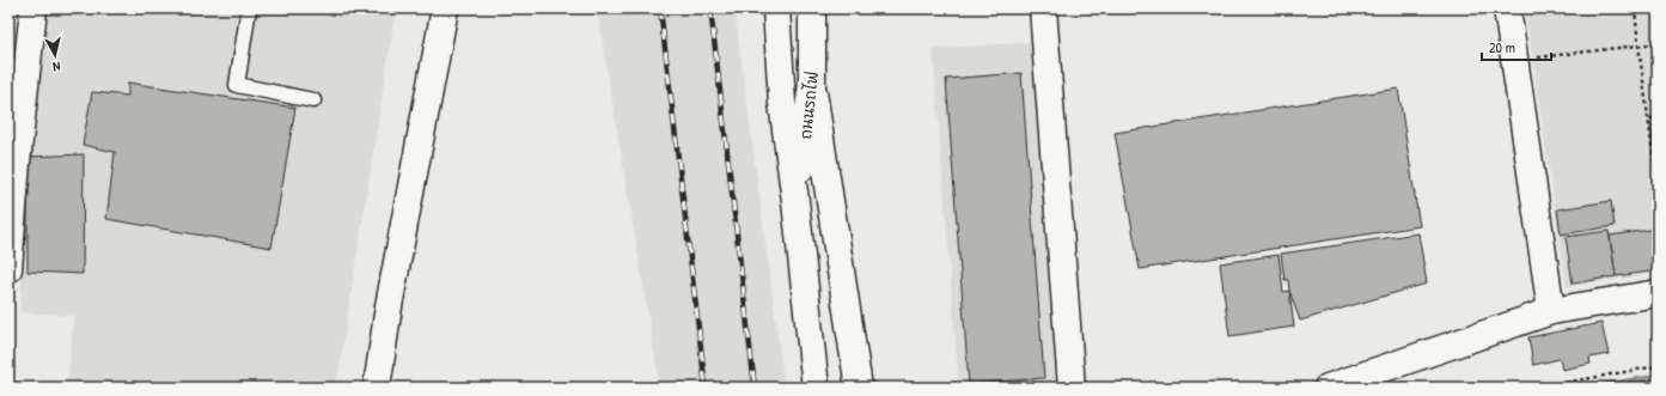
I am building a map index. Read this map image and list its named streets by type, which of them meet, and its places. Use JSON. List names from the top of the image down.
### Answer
{
  "streets": {
    "street": ["ถนนรถไฟ"]
  },
  "scale_bar": "20 m",
  "north": "bottom"
}
